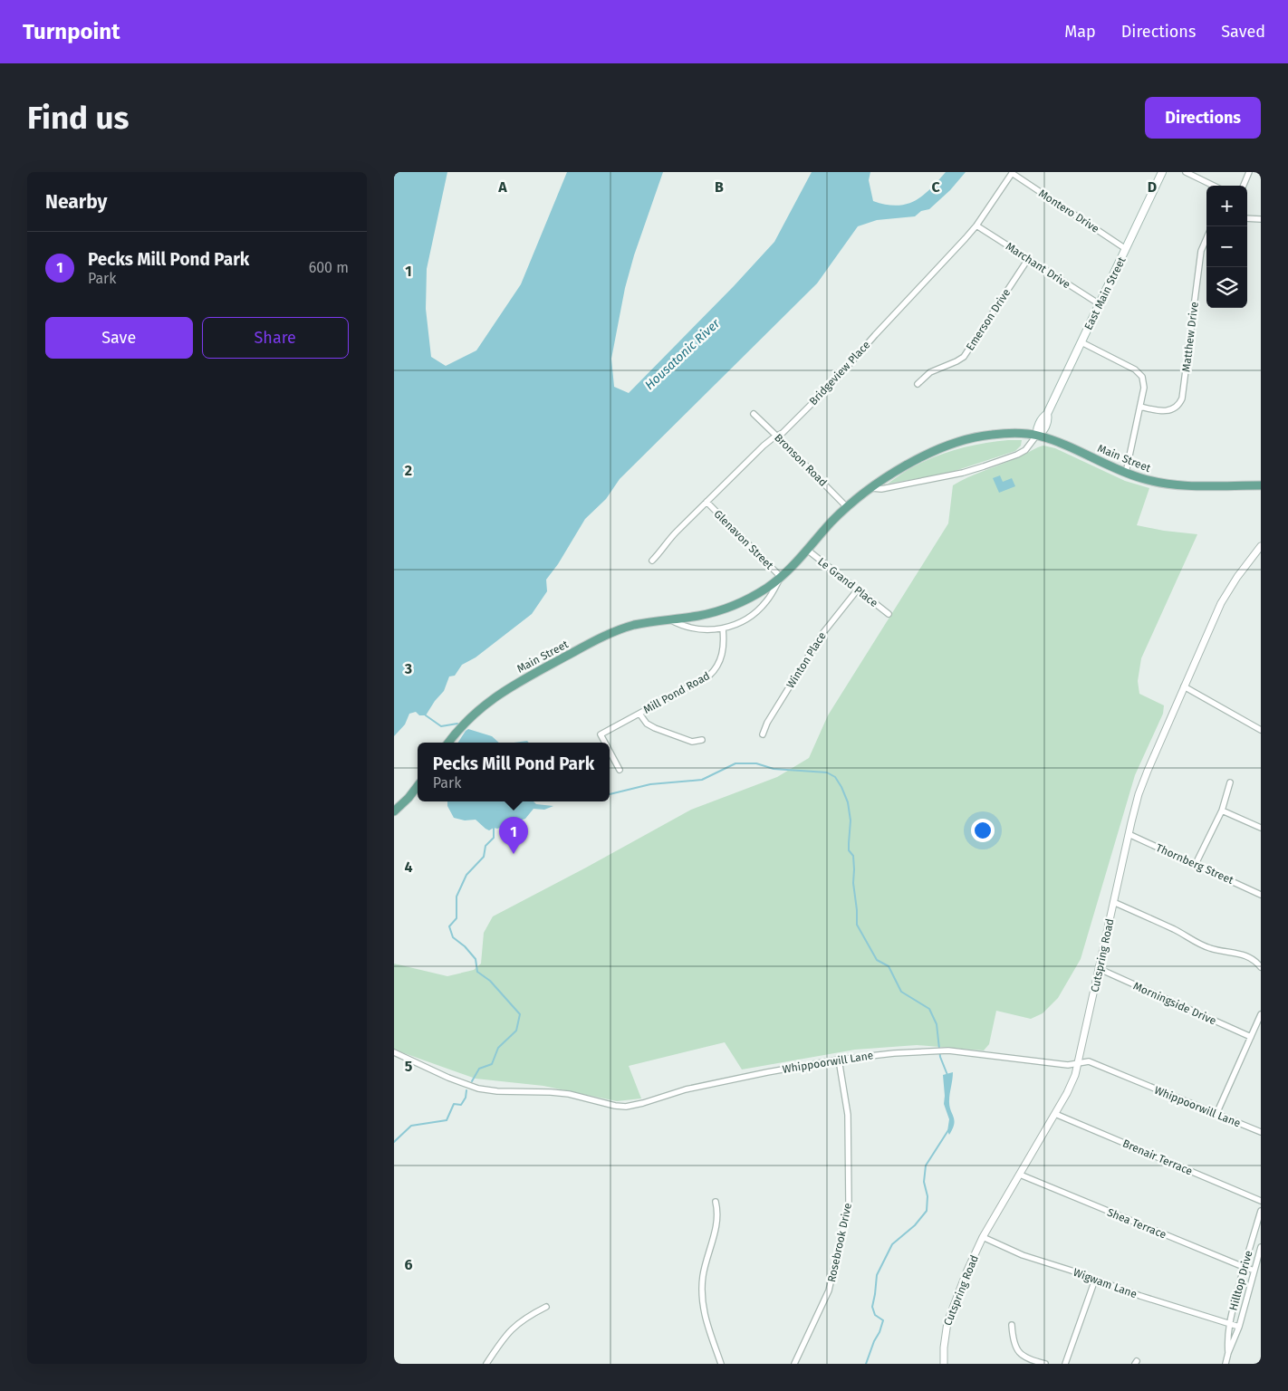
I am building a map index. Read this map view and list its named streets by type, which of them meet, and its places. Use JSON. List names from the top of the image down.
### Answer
{
  "streets": {
    "main road": ["East Main Street", "Main Street"],
    "street": [
      "Montero Drive",
      "Marchant Drive",
      "Emerson Drive",
      "Matthew Drive",
      "Bridgeview Place",
      "Bronson Road",
      "Glenavon Street",
      "Le Grand Place",
      "Winton Place",
      "Mill Pond Road",
      "Thornberg Street",
      "Cutspring Road",
      "Morningside Drive",
      "Whippoorwill Lane",
      "Brenair Terrace",
      "Shea Terrace",
      "Rosebrook Drive",
      "Hilltop Drive",
      "Wigwam Lane"
    ]
  },
  "crossings": [
    ["Montero Drive", "East Main Street"],
    ["Montero Drive", "Bridgeview Place"],
    ["Marchant Drive", "East Main Street"],
    ["Marchant Drive", "Emerson Drive"],
    ["Marchant Drive", "Bridgeview Place"],
    ["East Main Street", "Main Street"],
    ["Bridgeview Place", "Bronson Road"],
    ["Bridgeview Place", "Glenavon Street"],
    ["Main Street", "Bronson Road"],
    ["Main Street", "Glenavon Street"],
    ["Main Street", "Le Grand Place"],
    ["Main Street", "Mill Pond Road"],
    ["Le Grand Place", "Winton Place"],
    ["Thornberg Street", "Cutspring Road"],
    ["Cutspring Road", "Morningside Drive"],
    ["Cutspring Road", "Whippoorwill Lane"],
    ["Cutspring Road", "Brenair Terrace"],
    ["Cutspring Road", "Shea Terrace"],
    ["Cutspring Road", "Wigwam Lane"],
    ["Whippoorwill Lane", "Rosebrook Drive"],
    ["Shea Terrace", "Hilltop Drive"],
    ["Hilltop Drive", "Wigwam Lane"]
  ],
  "water": ["Housatonic River"],
  "page": {
    "header": "Turnpoint",
    "nav": ["Map", "Directions", "Saved"],
    "buttons": [
      "Directions",
      ["Save", "Share"]
    ],
    "title": "Find us",
    "heading": "Nearby",
    "map_buttons": ["+", "−"],
    "list": [
      {
        "mark": "1",
        "name": "Pecks Mill Pond Park",
        "note": "Park",
        "value": "600 m"
      }
    ],
    "popup": ["Pecks Mill Pond Park", "Park"],
    "pins": "1"
  },
  "grid": {
    "columns": [
      "A",
      "B",
      "C",
      "D"
    ],
    "rows": [
      "1",
      "2",
      "3",
      "4",
      "5",
      "6"
    ]
  }
}
